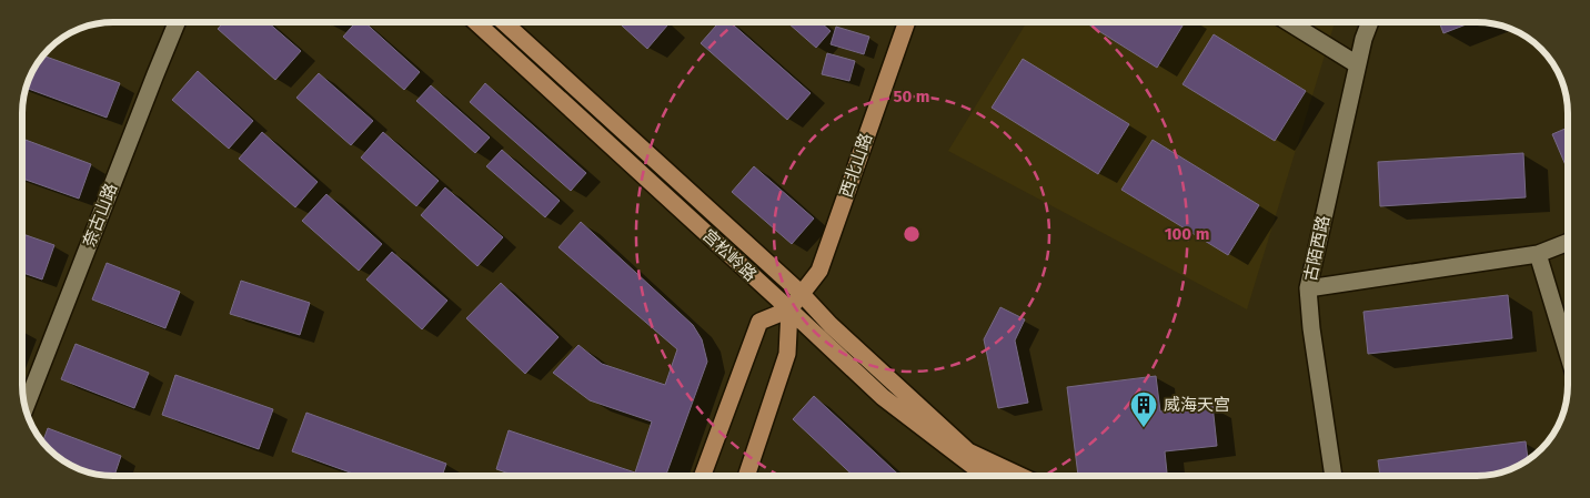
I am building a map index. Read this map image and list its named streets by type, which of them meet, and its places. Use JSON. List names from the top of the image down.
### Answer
{
  "streets": {
    "main road": ["西北山路", "宫松岭路"],
    "street": ["奈古山路", "古陌西路"]
  },
  "crossings": [
    ["西北山路", "宫松岭路"]
  ],
  "places": {
    "building": ["威海天宫"]
  },
  "rings": ["50 m", "100 m"]
}
